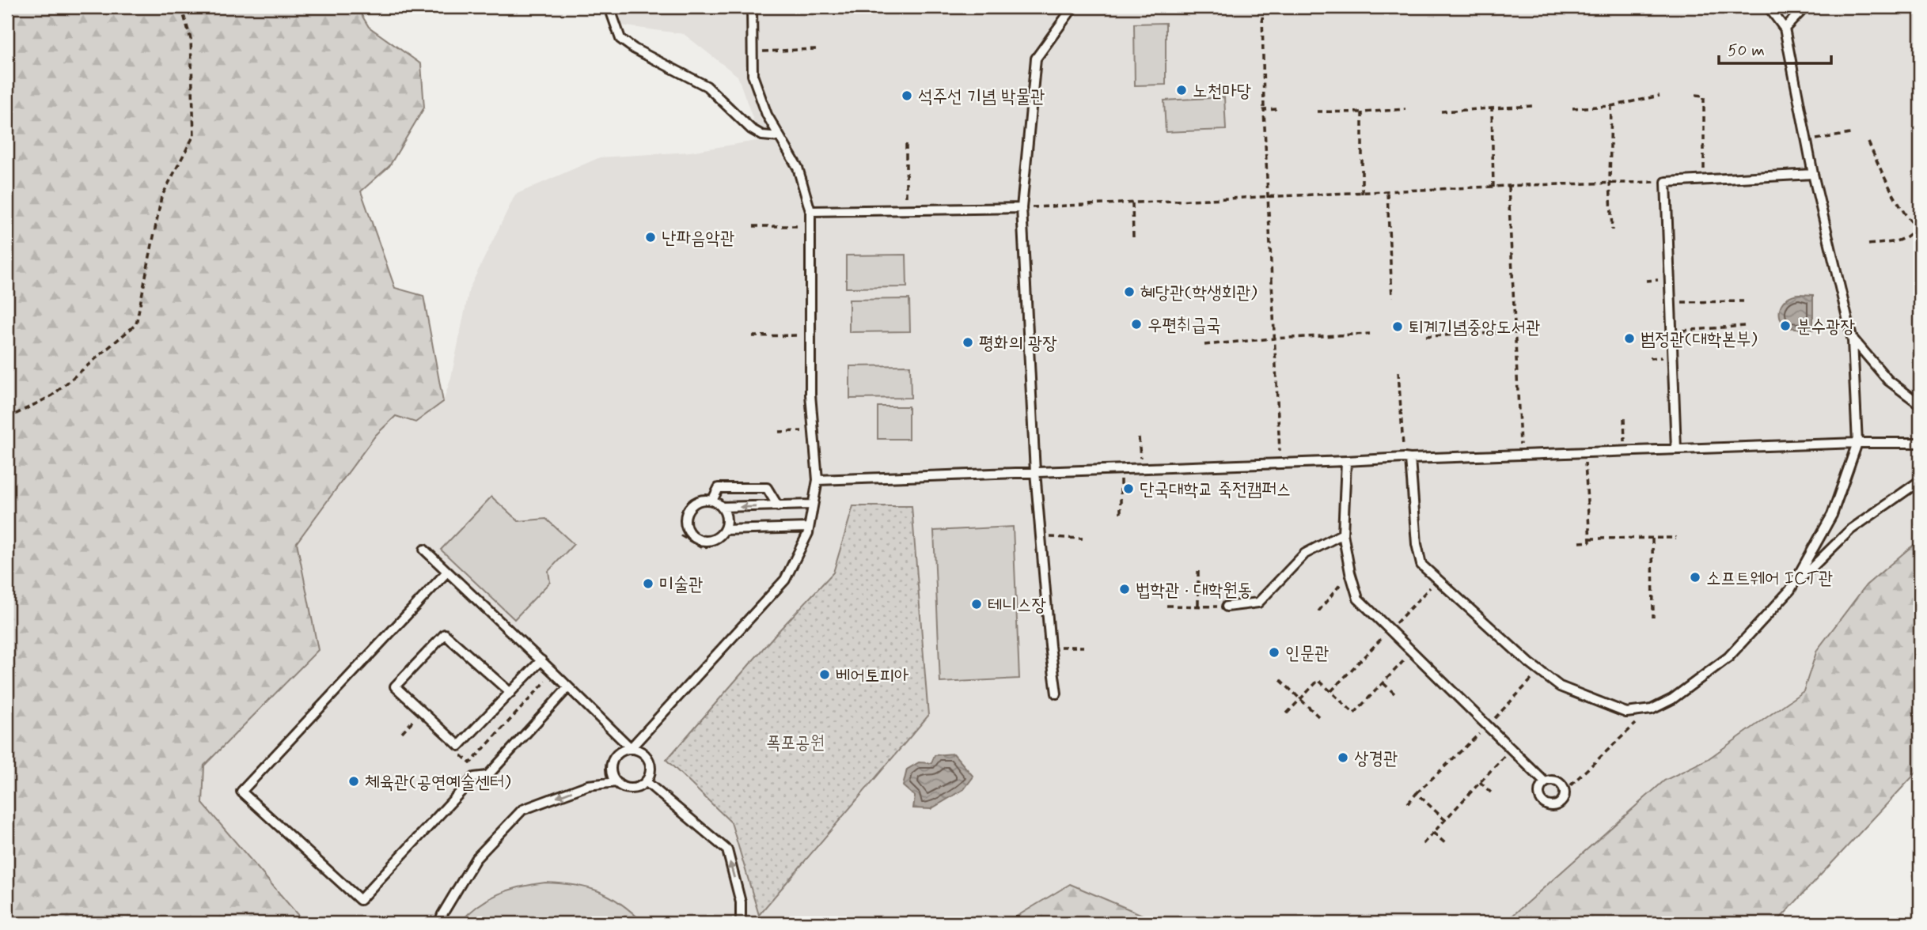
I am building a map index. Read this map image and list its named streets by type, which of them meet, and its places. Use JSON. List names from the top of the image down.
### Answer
{
  "parks": ["폭포공원"],
  "places": [
    "노천마당",
    "석주선 기념 박물관",
    "난파음악관",
    "혜당관(학생회관)",
    "우편취급국",
    "분수광장",
    "퇴계기념중앙도서관",
    "범정관(대학본부)",
    "평화의 광장",
    "단국대학교 죽전캠퍼스",
    "소프트웨어 ICT관",
    "미술관",
    "법학관 · 대학원동",
    "테니스장",
    "인문관",
    "베어토피아",
    "상경관",
    "체육관(공연예술센터)"
  ],
  "scale_bar": "50 m"
}
